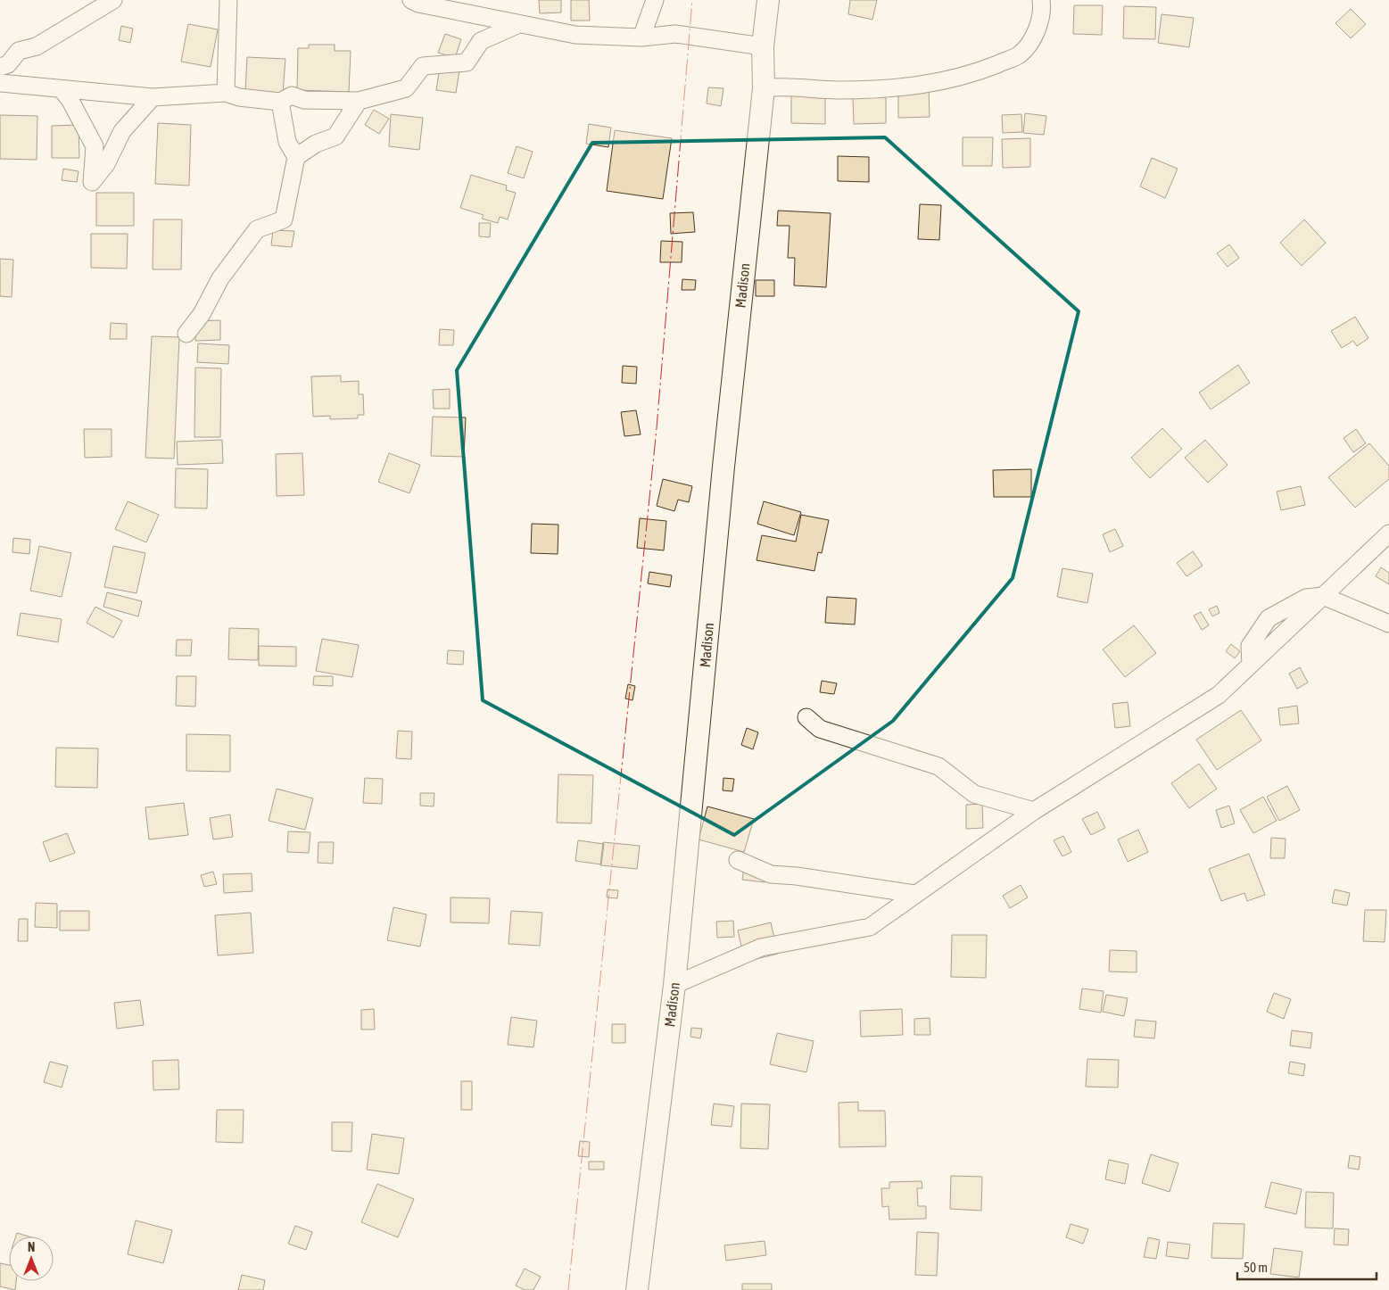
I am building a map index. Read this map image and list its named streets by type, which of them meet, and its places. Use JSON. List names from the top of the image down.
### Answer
{
  "streets": {
    "street": ["Madison"]
  },
  "scale_bar": "50 m",
  "north": "top"
}
